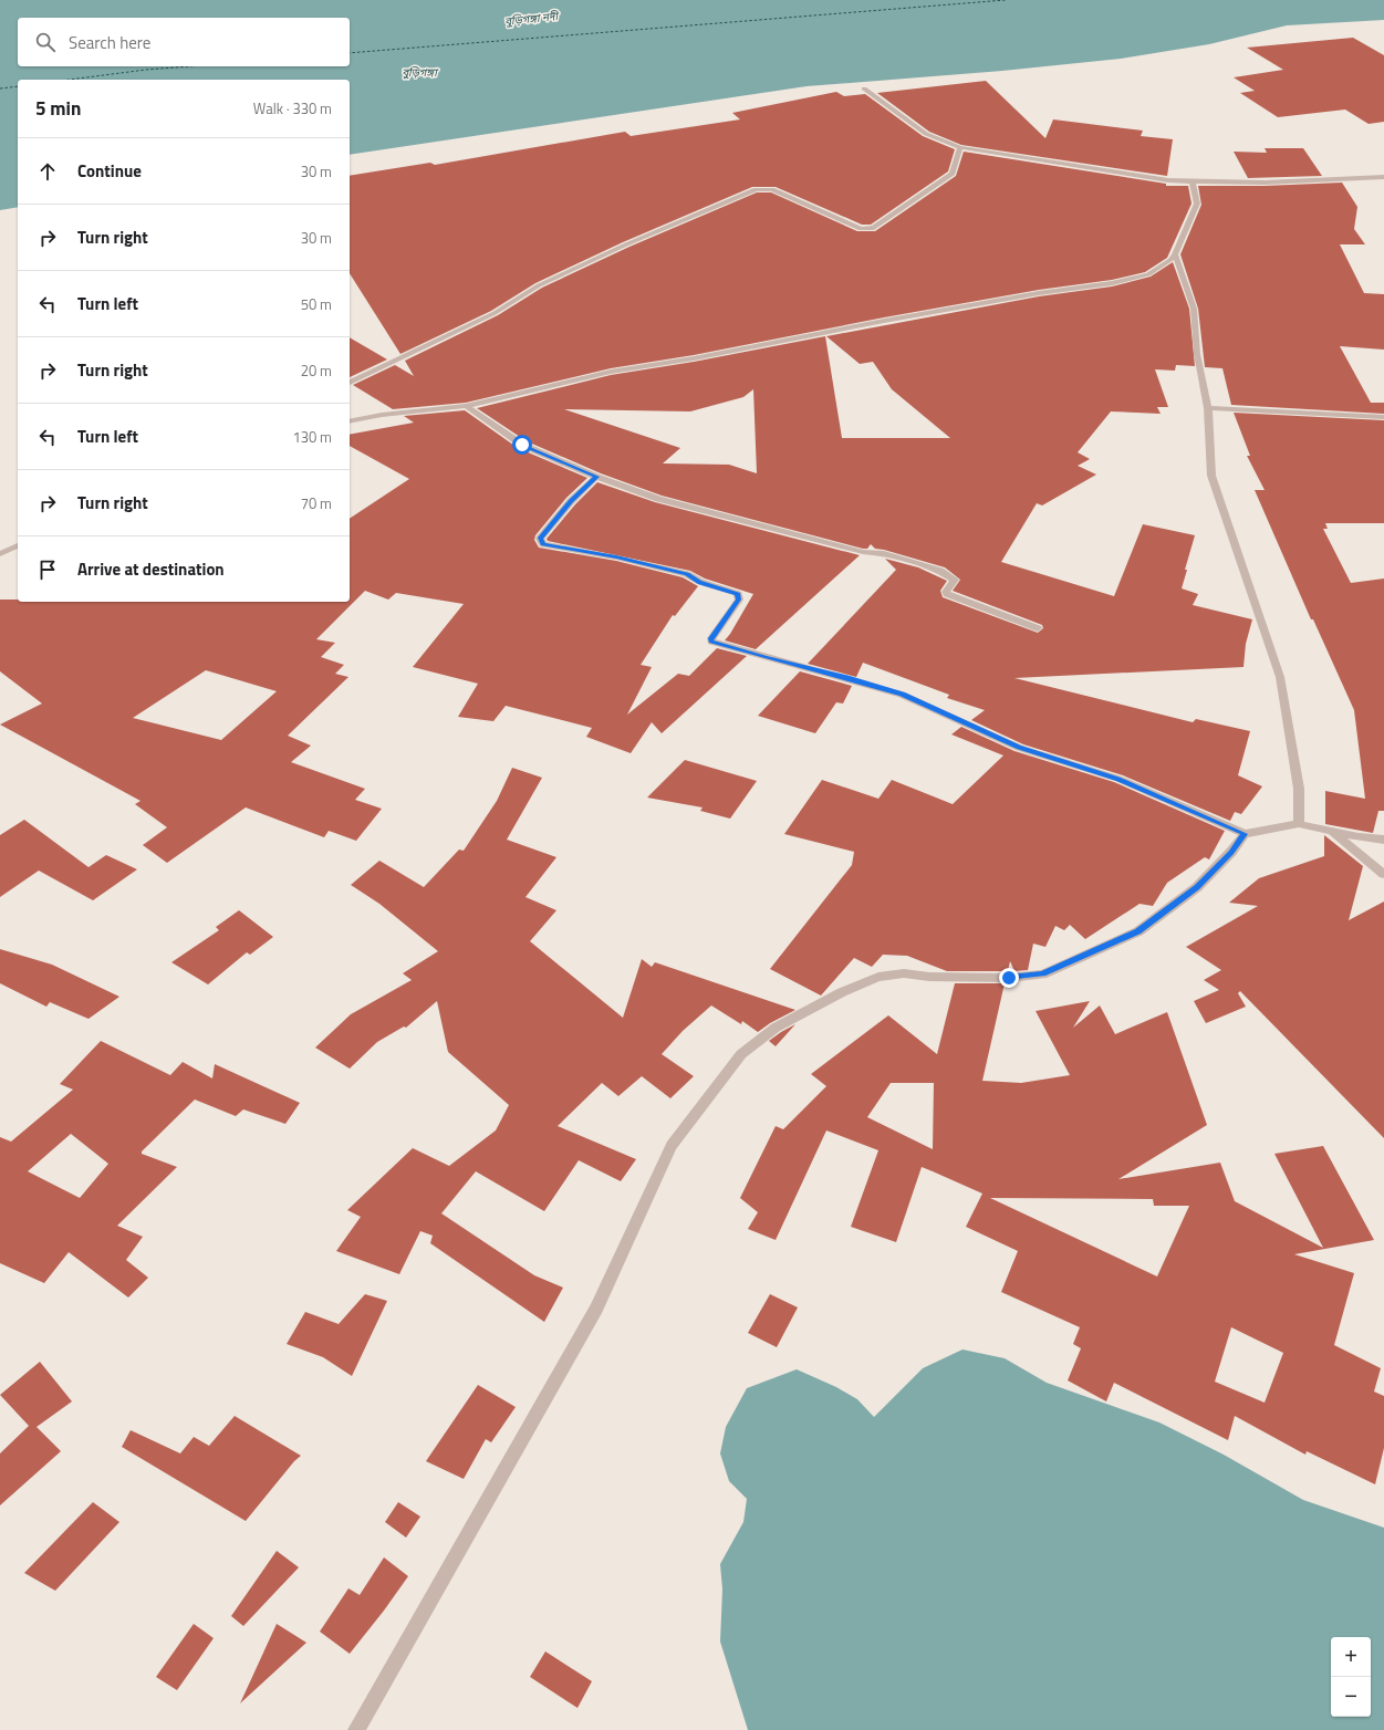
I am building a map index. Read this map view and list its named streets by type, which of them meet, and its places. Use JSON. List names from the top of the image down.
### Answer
{
  "water": ["বুড়িগঙ্গা নদী", "বুড়িগঙ্গা"],
  "page": {
    "search": "Search here",
    "heading": ["5 min", "Walk · 330 m"],
    "list": [
      ["Continue", "30 m"],
      ["Turn right", "30 m"],
      ["Turn left", "50 m"],
      ["Turn right", "20 m"],
      ["Turn left", "130 m"],
      ["Turn right", "70 m"],
      "Arrive at destination"
    ],
    "map_buttons": ["+", "−"]
  }
}
